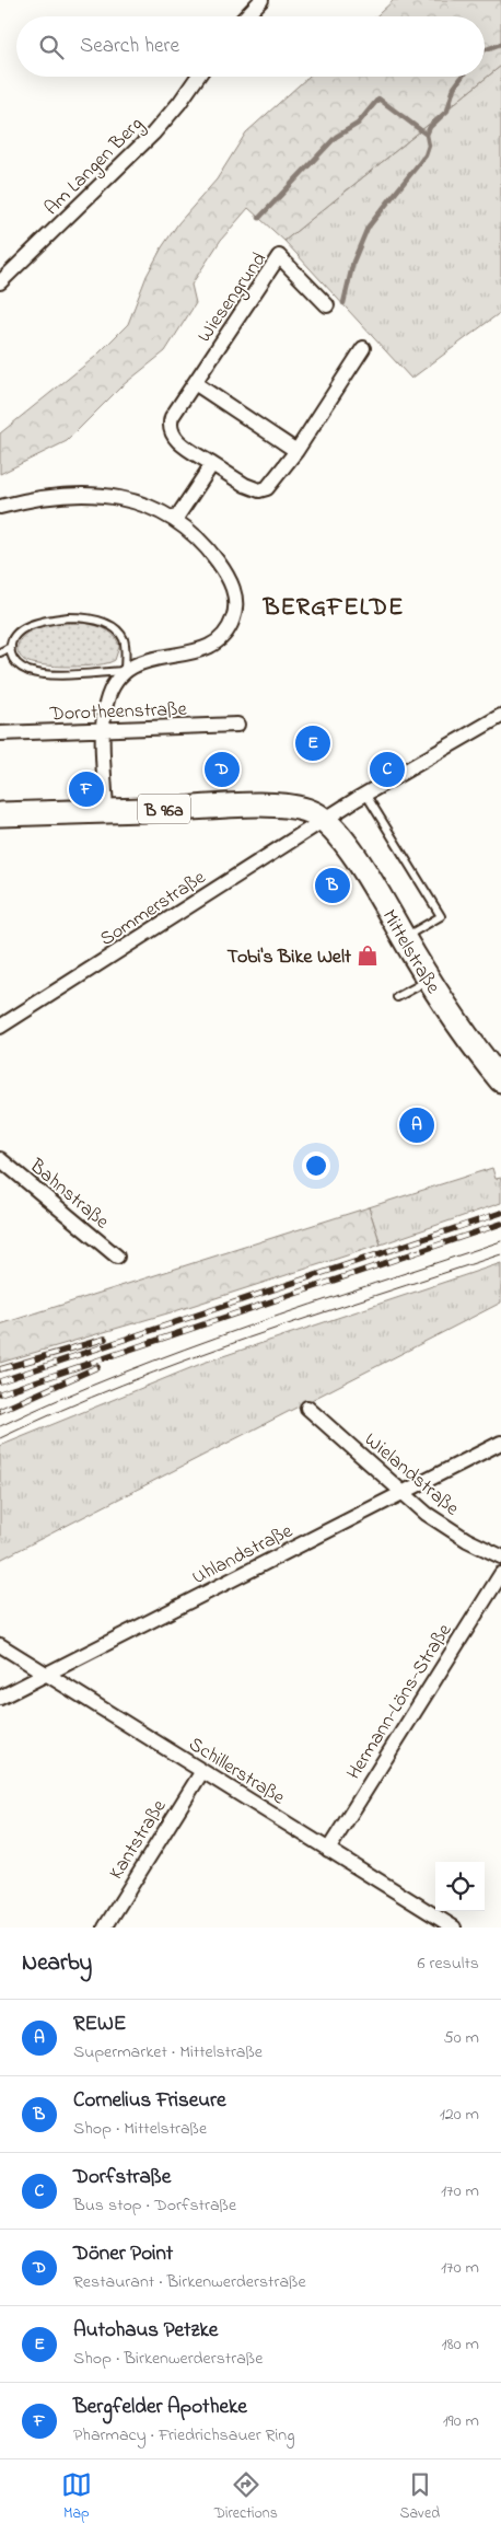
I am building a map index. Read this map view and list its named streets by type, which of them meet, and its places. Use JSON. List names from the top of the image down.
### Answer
{
  "streets": {
    "main road": ["B 96a", "Mittelstraße"],
    "street": [
      "Am Langen Berg",
      "Wiesengrund",
      "Dorotheenstraße",
      "Sommerstraße",
      "Bahnstraße",
      "Wielandstraße",
      "Uhlandstraße",
      "Hermann-Löns-Straße",
      "Schillerstraße",
      "Kantstraße"
    ]
  },
  "crossings": [
    ["B 96a", "Sommerstraße"],
    ["B 96a", "Mittelstraße"],
    ["Sommerstraße", "Mittelstraße"],
    ["Wielandstraße", "Uhlandstraße"],
    ["Uhlandstraße", "Schillerstraße"],
    ["Hermann-Löns-Straße", "Schillerstraße"],
    ["Schillerstraße", "Kantstraße"]
  ],
  "districts": ["BERGFELDE"],
  "places": {
    "shop": ["Tobi's Bike Welt"]
  },
  "page": {
    "search": "Search here",
    "pins": [
      "E",
      "C",
      "D",
      "F",
      "B",
      "A"
    ],
    "heading": ["Nearby", "6 results"],
    "list": [
      {
        "mark": "A",
        "name": "REWE",
        "note": "Supermarket · Mittelstraße",
        "value": "50 m"
      },
      {
        "mark": "B",
        "name": "Cornelius Friseure",
        "note": "Shop · Mittelstraße",
        "value": "120 m"
      },
      {
        "mark": "C",
        "name": "Dorfstraße",
        "note": "Bus stop · Dorfstraße",
        "value": "170 m"
      },
      {
        "mark": "D",
        "name": "Döner Point",
        "note": "Restaurant · Birkenwerderstraße",
        "value": "170 m"
      },
      {
        "mark": "E",
        "name": "Autohaus Petzke",
        "note": "Shop · Birkenwerderstraße",
        "value": "180 m"
      },
      {
        "mark": "F",
        "name": "Bergfelder Apotheke",
        "note": "Pharmacy · Friedrichsauer Ring",
        "value": "190 m"
      }
    ],
    "nav": ["Map", "Directions", "Saved"]
  }
}
